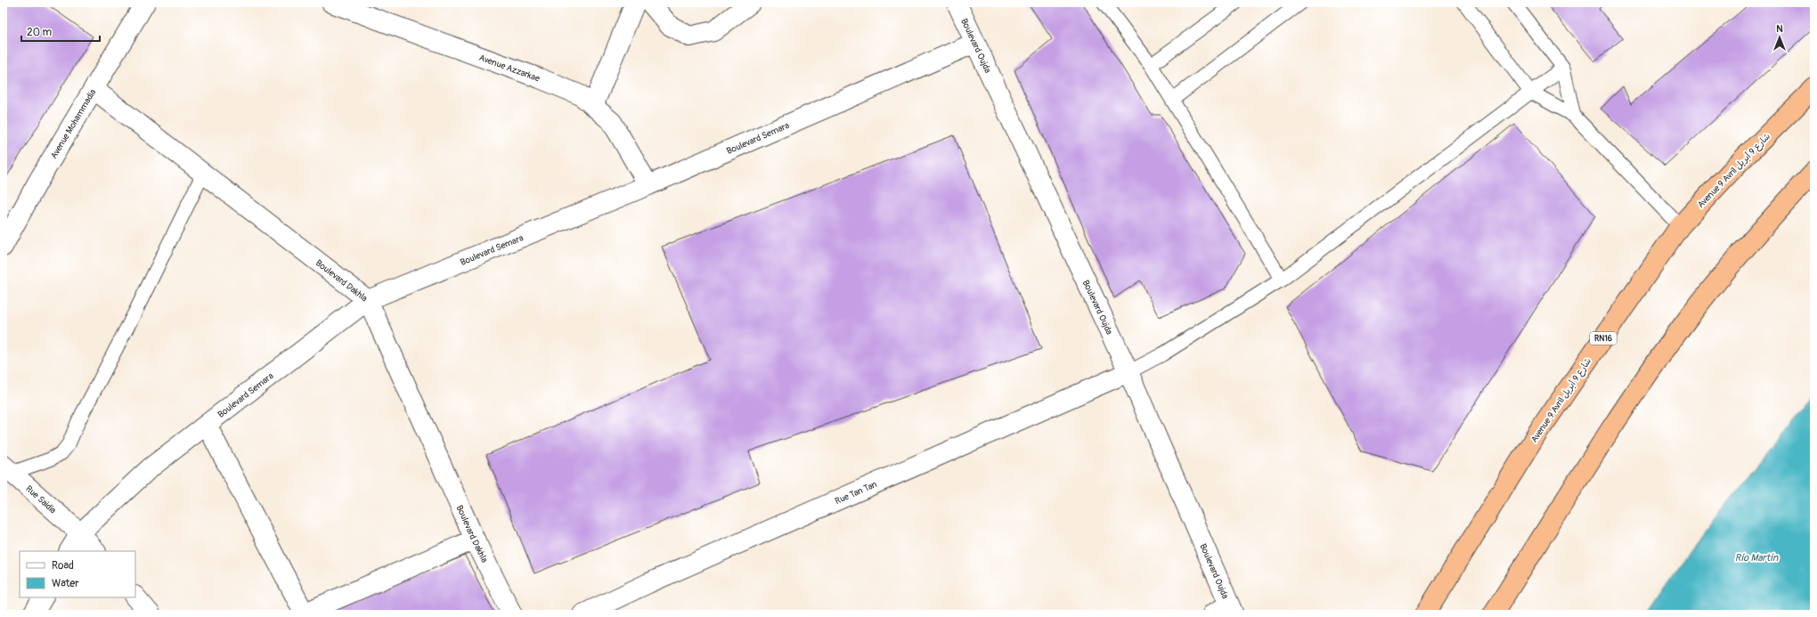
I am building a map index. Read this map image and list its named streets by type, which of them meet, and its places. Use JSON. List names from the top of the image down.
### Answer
{
  "streets": {
    "highway": ["Avenue 9 Avril شارع 9 أبريل", "RN16"],
    "street": [
      "Boulevard Oujda",
      "Avenue Azzarkae",
      "Avenue Mohammadia",
      "Boulevard Semara",
      "Boulevard Dakhla",
      "Rue Tan Tan",
      "Rue Saidia"
    ]
  },
  "crossings": [
    ["Boulevard Oujda", "Boulevard Semara"],
    ["Boulevard Oujda", "Rue Tan Tan"],
    ["Avenue Azzarkae", "Boulevard Semara"],
    ["Avenue Mohammadia", "Boulevard Dakhla"],
    ["Boulevard Semara", "Boulevard Dakhla"],
    ["Boulevard Semara", "Rue Saidia"]
  ],
  "water": ["Río Martín"],
  "legend": ["Road", "Water"],
  "scale_bar": "20 m",
  "north": "top"
}
